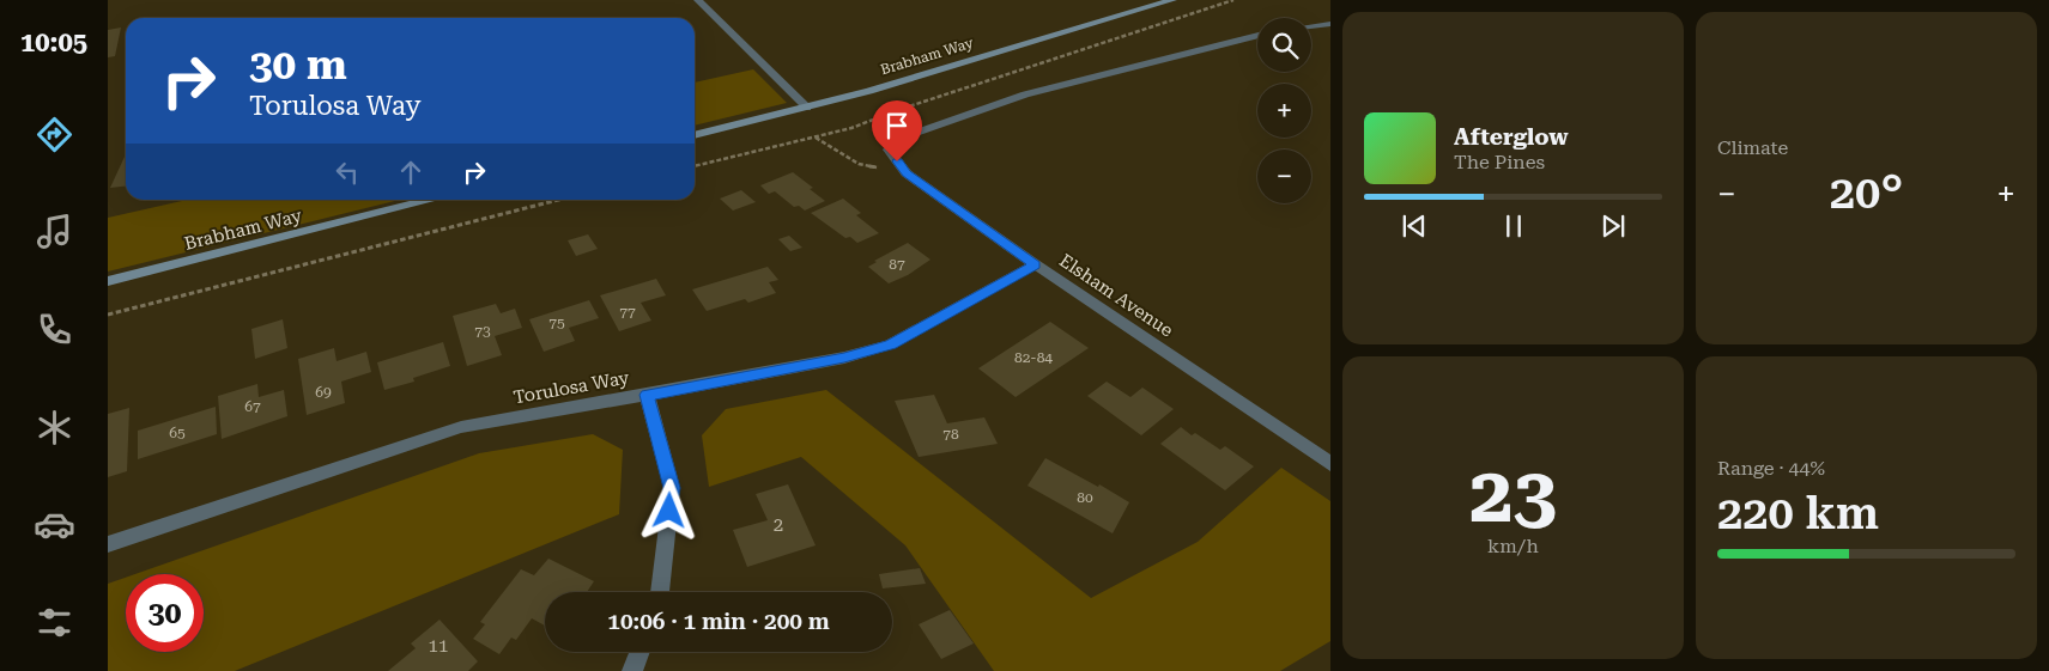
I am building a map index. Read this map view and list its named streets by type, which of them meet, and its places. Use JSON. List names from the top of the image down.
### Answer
{
  "streets": {
    "main road": ["Brabham Way"],
    "street": ["Elsham Avenue", "Torulosa Way"]
  },
  "crossings": [
    ["Elsham Avenue", "Torulosa Way"]
  ],
  "house_numbers": [
    "87",
    "77",
    "75",
    "73",
    "82-84",
    "69",
    "67",
    "65",
    "78",
    "80",
    "2",
    "11"
  ],
  "page": {
    "tabs": "10:05",
    "tile": [
      "Climate",
      ["23", "km/h"],
      ["Range · 44%", "220 km"]
    ],
    "map_buttons": ["+", "−"],
    "turn": ["30 m", "Torulosa Way"],
    "song": ["Afterglow", "The Pines"],
    "heat": ["−", "20°", "+"],
    "limit": "30",
    "trip": "10:06 · 1 min · 200 m"
  }
}
